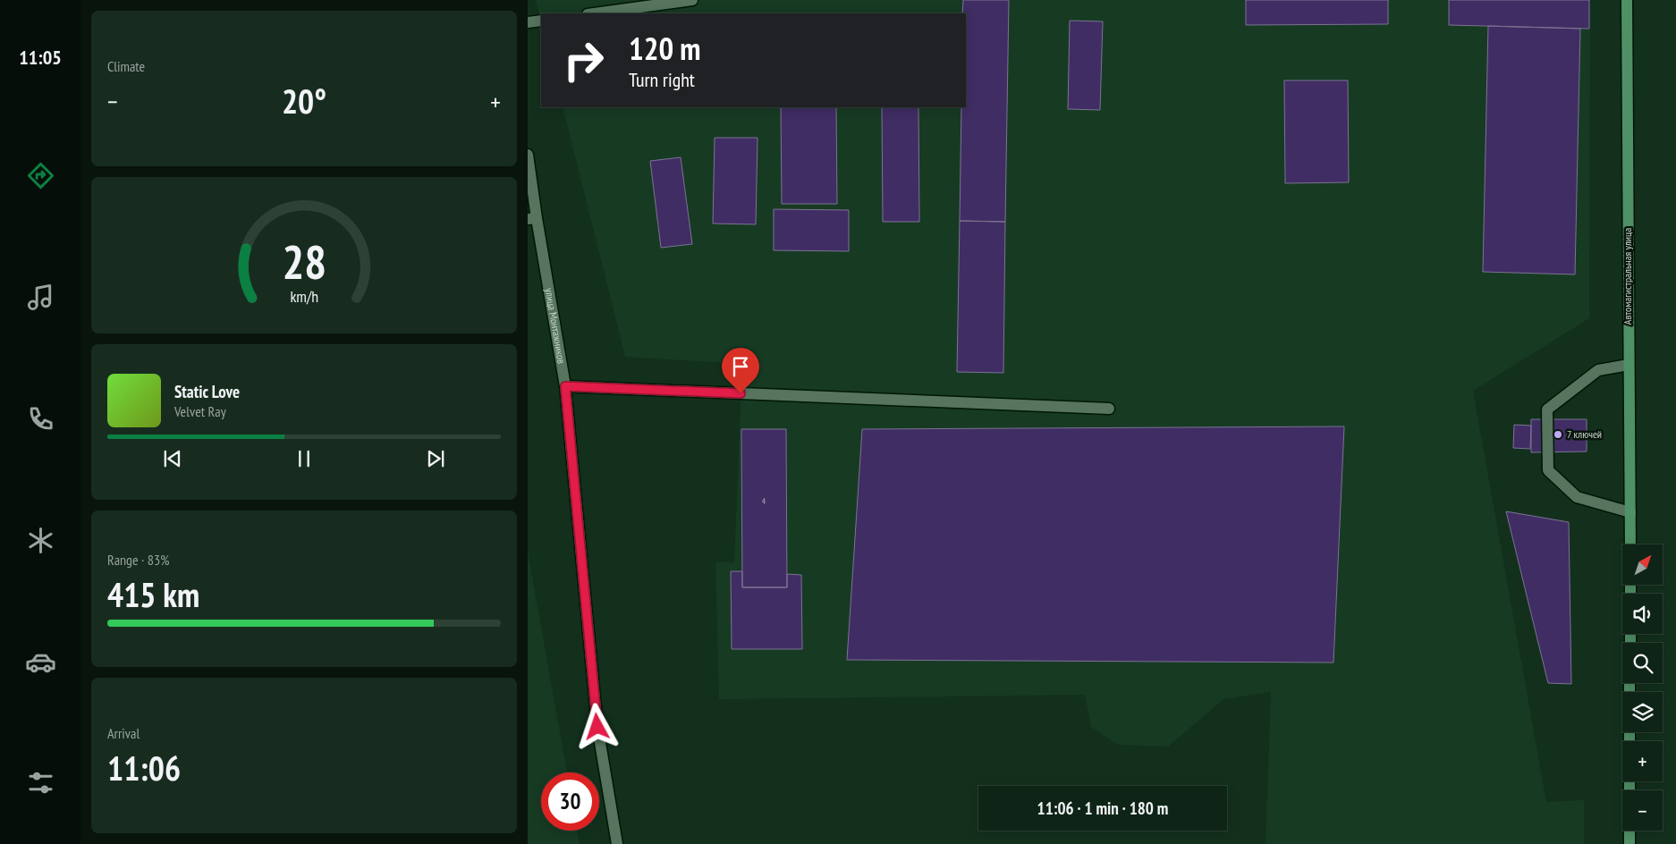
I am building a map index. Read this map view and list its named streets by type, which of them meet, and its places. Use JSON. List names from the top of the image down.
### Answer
{
  "streets": {
    "main road": ["Автомагистральная улица"],
    "street": ["улица Монтажников"]
  },
  "places": ["7 ключей"],
  "house_numbers": ["4"],
  "north": "top right",
  "page": {
    "tabs": "11:05",
    "tile": [
      "Climate",
      ["Range · 83%", "415 km"],
      ["Arrival", "11:06"]
    ],
    "turn": ["120 m", "Turn right"],
    "heat": ["−", "20°", "+"],
    "song": ["Static Love", "Velvet Ray"],
    "map_buttons": ["+", "−"],
    "limit": "30",
    "trip": "11:06 · 1 min · 180 m",
    "gauge": ["28", "km/h"]
  }
}
